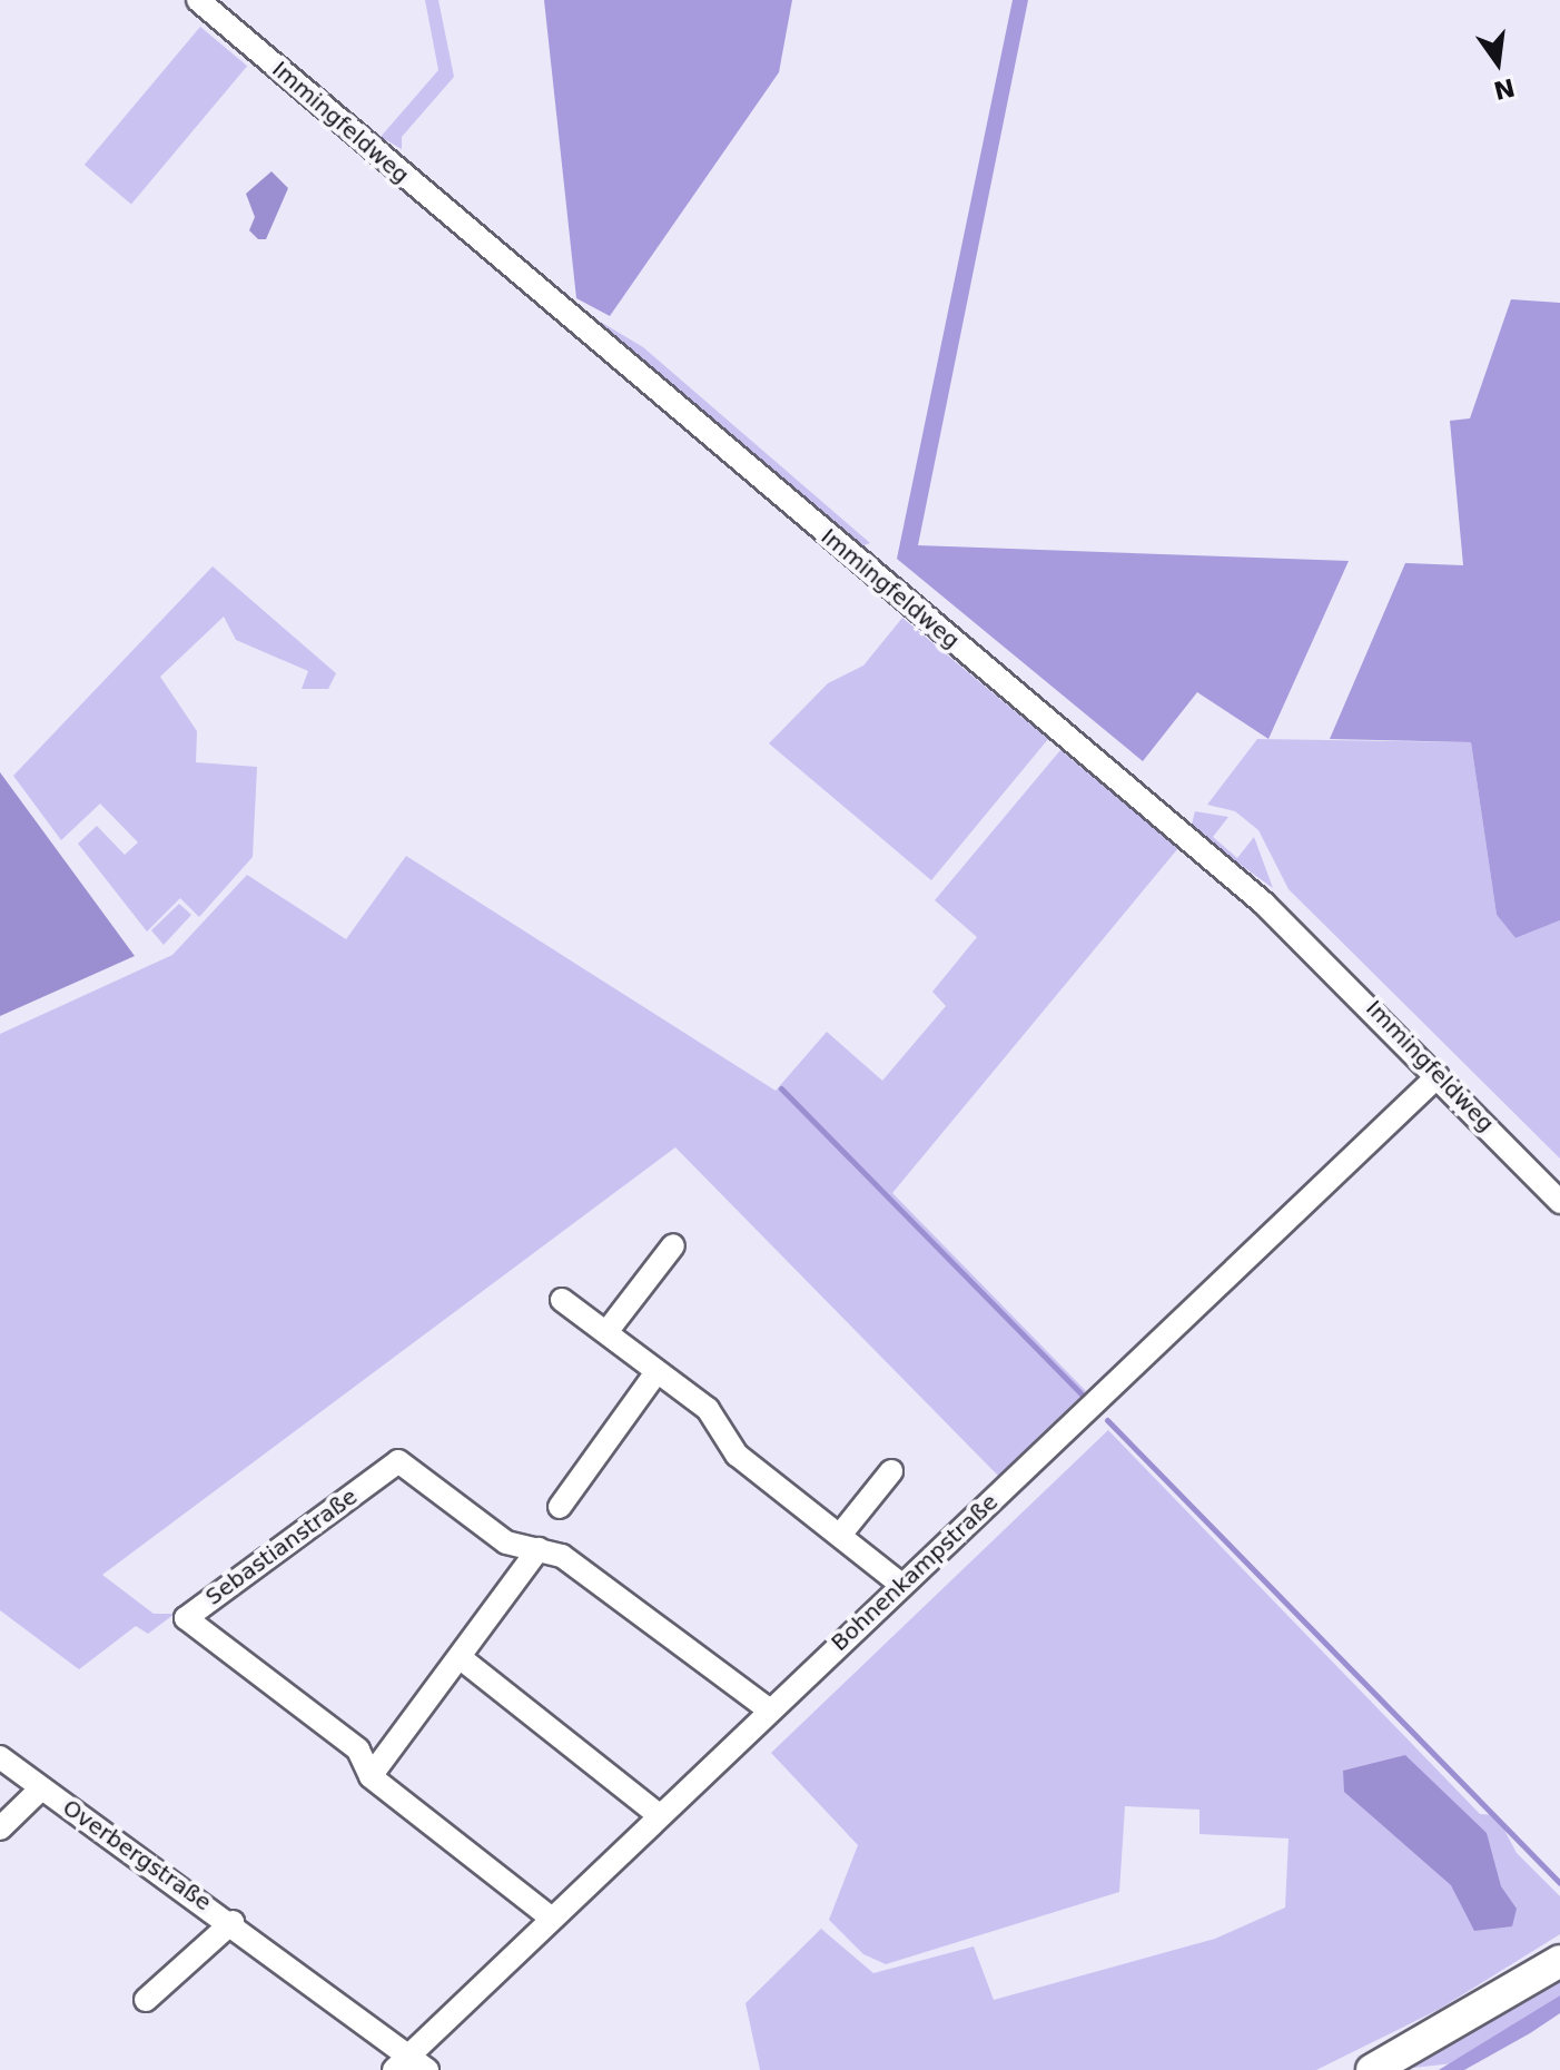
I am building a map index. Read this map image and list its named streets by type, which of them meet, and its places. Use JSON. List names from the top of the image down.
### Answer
{
  "streets": {
    "street": [
      "Immingfeldweg",
      "Sebastianstraße",
      "Bohnenkampstraße",
      "Overbergstraße"
    ]
  },
  "crossings": [
    ["Immingfeldweg", "Bohnenkampstraße"],
    ["Sebastianstraße", "Bohnenkampstraße"],
    ["Bohnenkampstraße", "Overbergstraße"]
  ],
  "north": "bottom"
}
